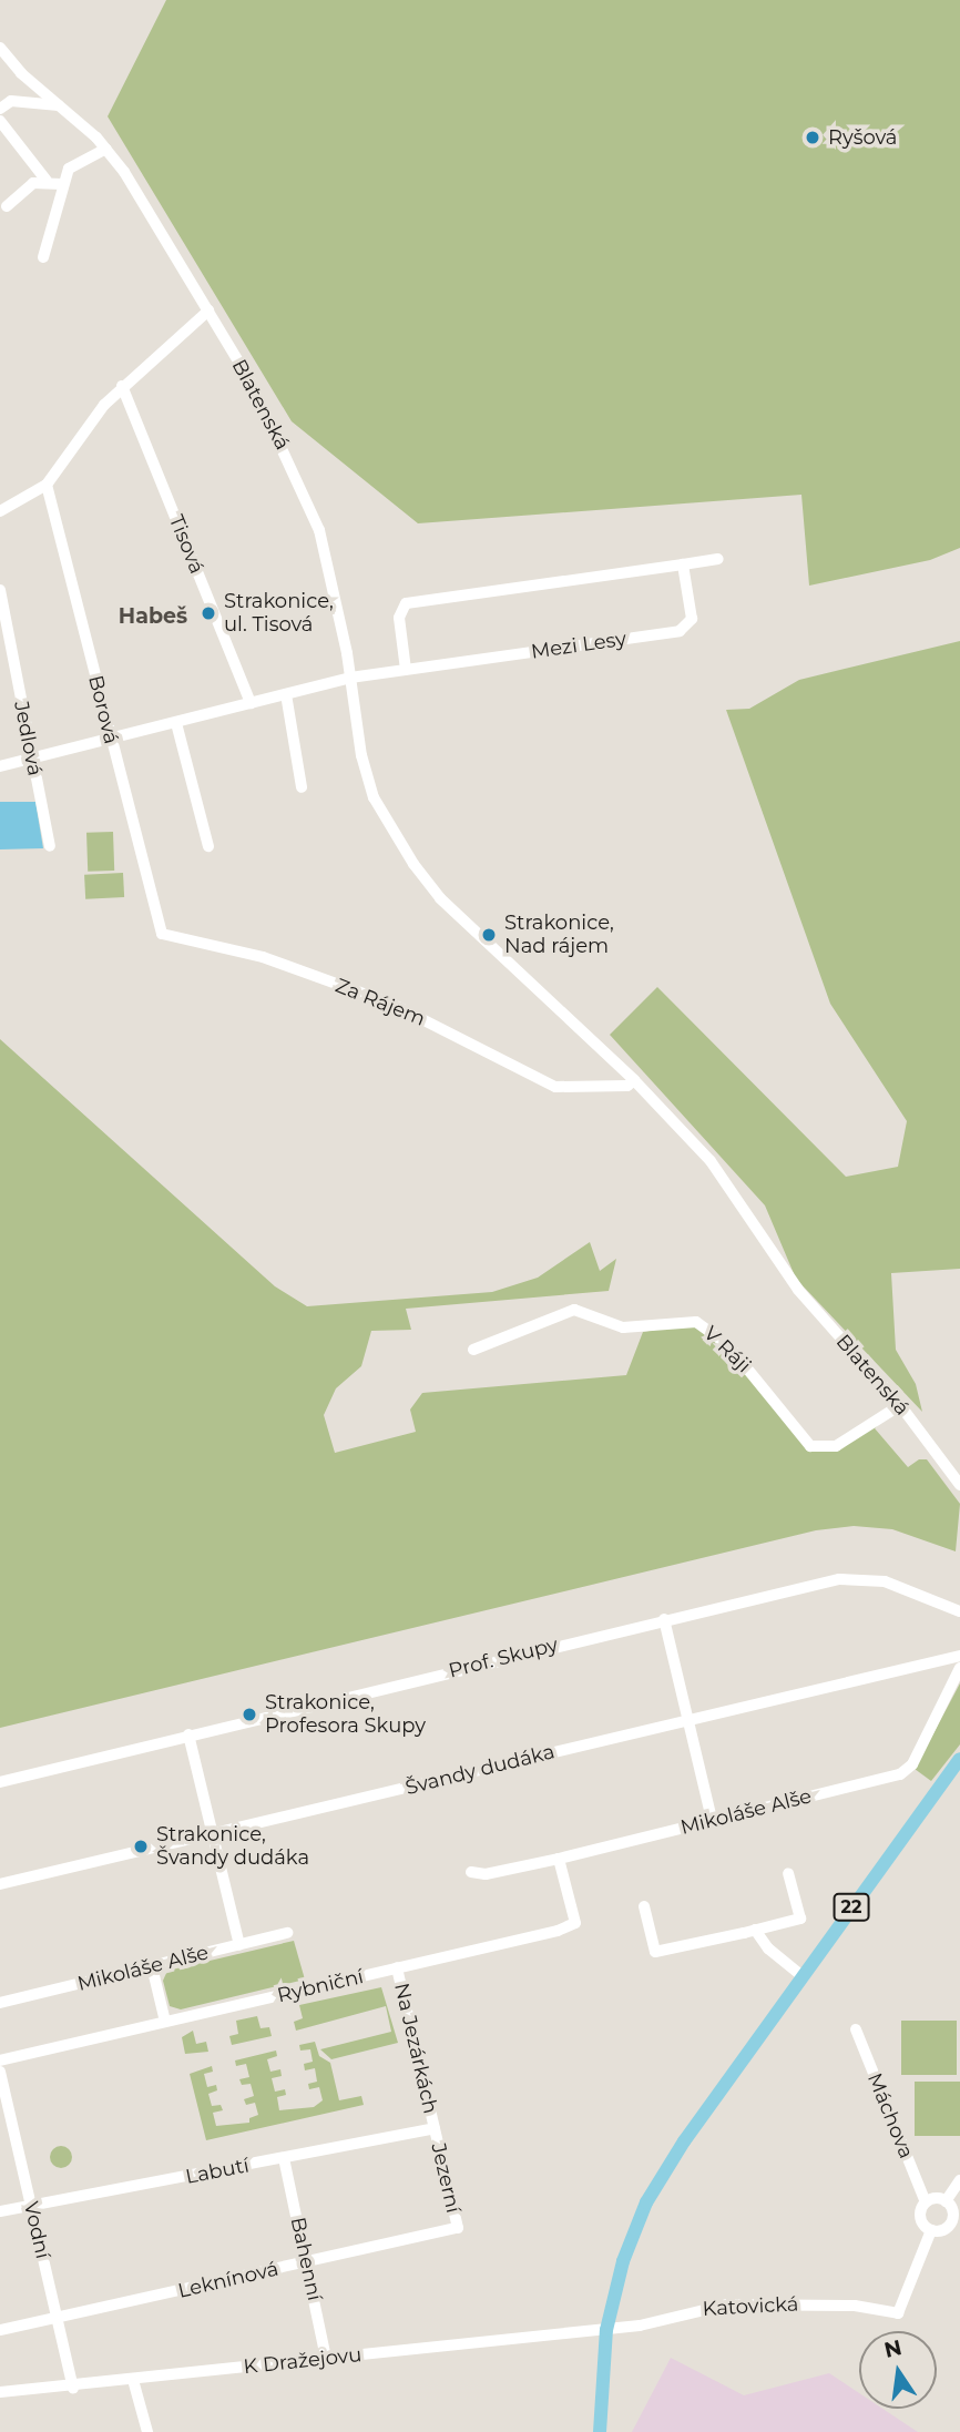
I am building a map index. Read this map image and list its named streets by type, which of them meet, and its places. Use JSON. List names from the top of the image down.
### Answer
{
  "streets": {
    "main road": ["22"],
    "street": [
      "Blatenská",
      "Tisová",
      "Mezi Lesy",
      "Borová",
      "Jedlová",
      "Za Rájem",
      "V Ráji",
      "Prof. Skupy",
      "Švandy dudáka",
      "Mikoláše Alše",
      "Rybniční",
      "Na Jezárkách",
      "Máchova",
      "Labutí",
      "Jezerní",
      "Vodní",
      "Bahenní",
      "Leknínová",
      "Katovická",
      "K Dražejovu"
    ]
  },
  "crossings": [
    ["Blatenská", "Mezi Lesy"],
    ["Blatenská", "Za Rájem"],
    ["Blatenská", "V Ráji"],
    ["Tisová", "Mezi Lesy"],
    ["Mezi Lesy", "Borová"],
    ["Mezi Lesy", "Jedlová"],
    ["Borová", "Za Rájem"],
    ["Mikoláše Alše", "Rybniční"],
    ["22", "Katovická"],
    ["22", "K Dražejovu"],
    ["Rybniční", "Na Jezárkách"],
    ["Na Jezárkách", "Labutí"],
    ["Na Jezárkách", "Jezerní"],
    ["Máchova", "Katovická"],
    ["Labutí", "Jezerní"],
    ["Labutí", "Vodní"],
    ["Labutí", "Bahenní"],
    ["Jezerní", "Leknínová"],
    ["Vodní", "Leknínová"],
    ["Vodní", "K Dražejovu"],
    ["Bahenní", "Leknínová"],
    ["Bahenní", "K Dražejovu"],
    ["Katovická", "K Dražejovu"]
  ],
  "districts": ["Habeš"],
  "places": [
    "Ryšová",
    "Strakonice, ul. Tisová",
    "Strakonice, Nad rájem",
    "Strakonice, Profesora Skupy",
    "Strakonice, Švandy dudáka"
  ],
  "north": "top"
}
